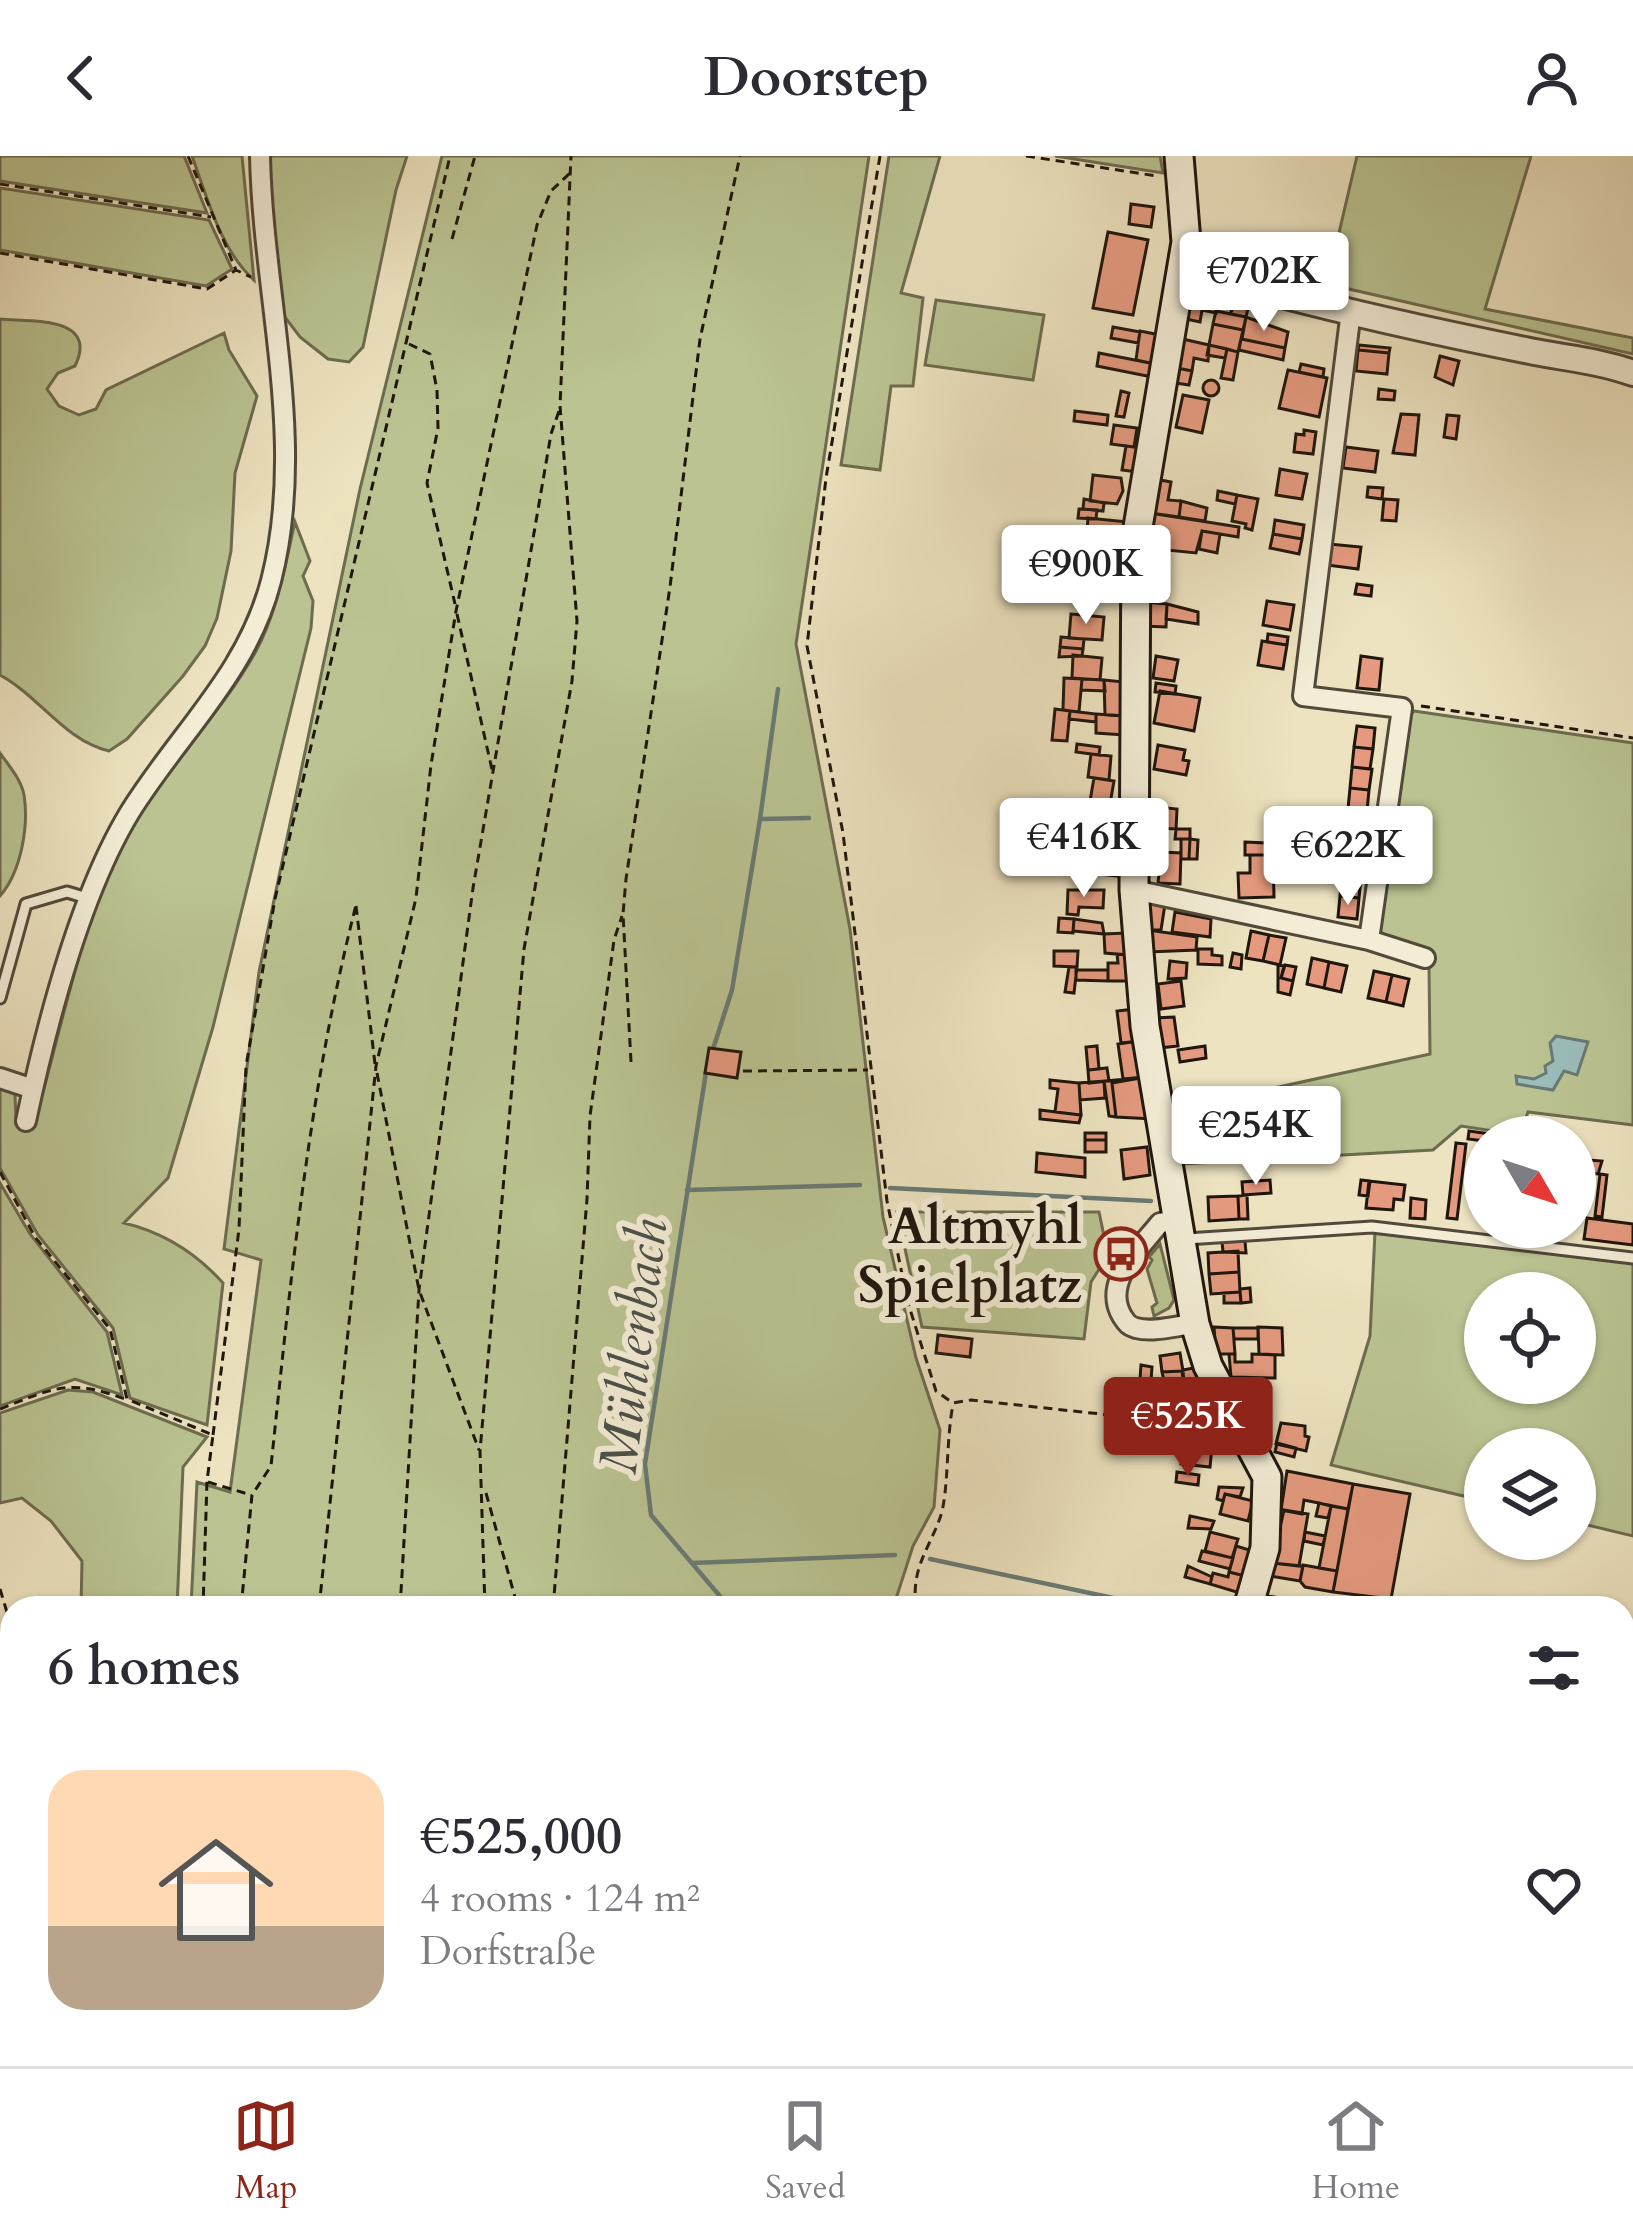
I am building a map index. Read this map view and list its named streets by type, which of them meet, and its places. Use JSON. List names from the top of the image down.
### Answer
{
  "water": ["Mühlenbach"],
  "places": {
    "bus stop": ["Altmyhl Spielplatz"]
  },
  "north": "bottom right",
  "page": {
    "header": "Doorstep",
    "price": [
      "€702K",
      "€900K",
      "€416K",
      "€622K",
      "€254K",
      "€525K"
    ],
    "heading": "6 homes",
    "list": [
      {
        "name": "€525,000",
        "note": "4 rooms · 124 m² · Dorfstraße"
      }
    ],
    "tabs": ["Map", "Saved", "Home"]
  }
}
